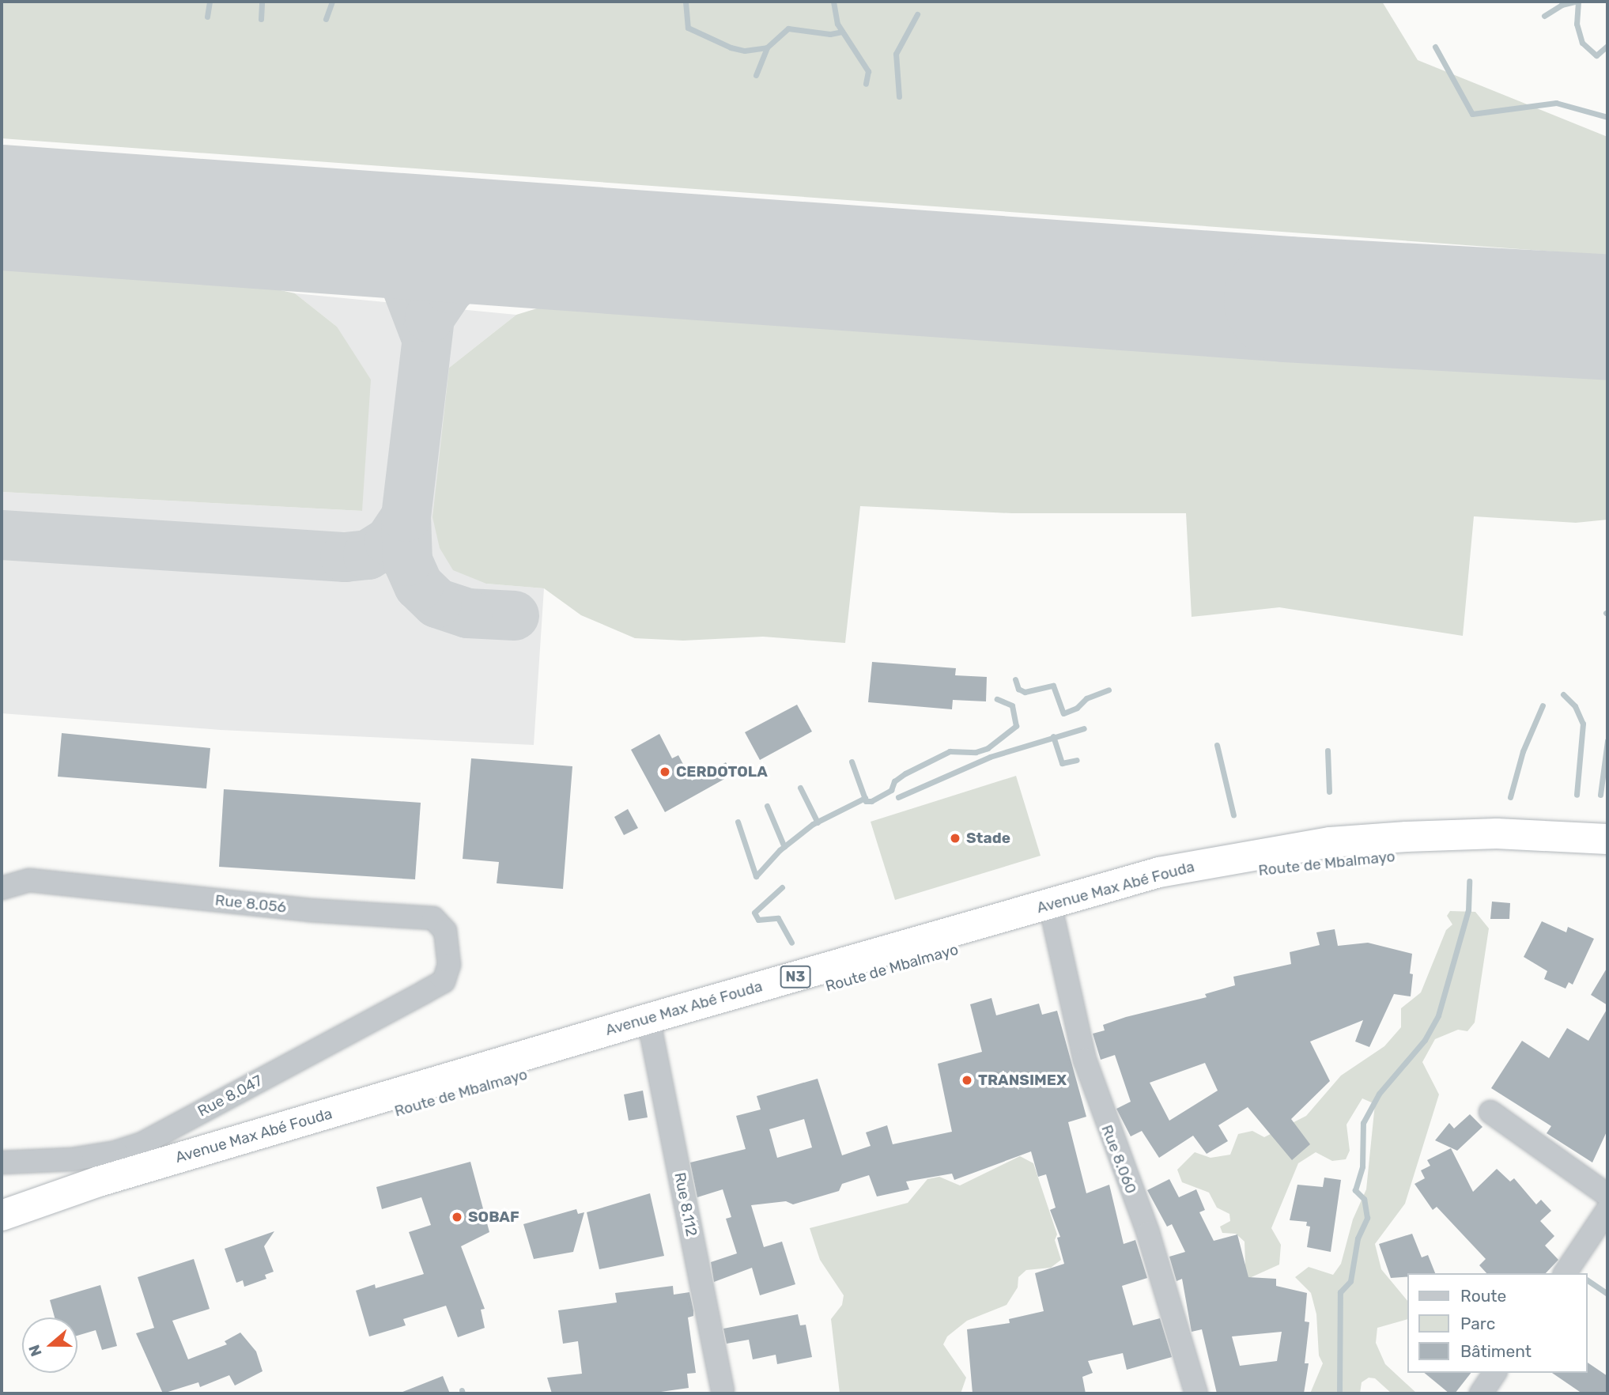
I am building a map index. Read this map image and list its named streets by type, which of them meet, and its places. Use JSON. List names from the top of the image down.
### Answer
{
  "streets": {
    "highway": ["Route de Mbalmayo", "Avenue Max Abé Fouda", "N3"],
    "street": [
      "Rue 8.056",
      "Rue 8.047",
      "Rue 8.060",
      "Rue 8.112"
    ]
  },
  "crossings": [
    ["Route de Mbalmayo", "Avenue Max Abé Fouda"],
    ["Route de Mbalmayo", "Rue 8.060"],
    ["Route de Mbalmayo", "Rue 8.112"],
    ["Avenue Max Abé Fouda", "Rue 8.112"],
    ["Rue 8.056", "Rue 8.047"]
  ],
  "places": [
    "CERDOTOLA",
    "Stade",
    "TRANSIMEX",
    "SOBAF"
  ],
  "legend": ["Route", "Parc", "Bâtiment"],
  "north": "left"
}
